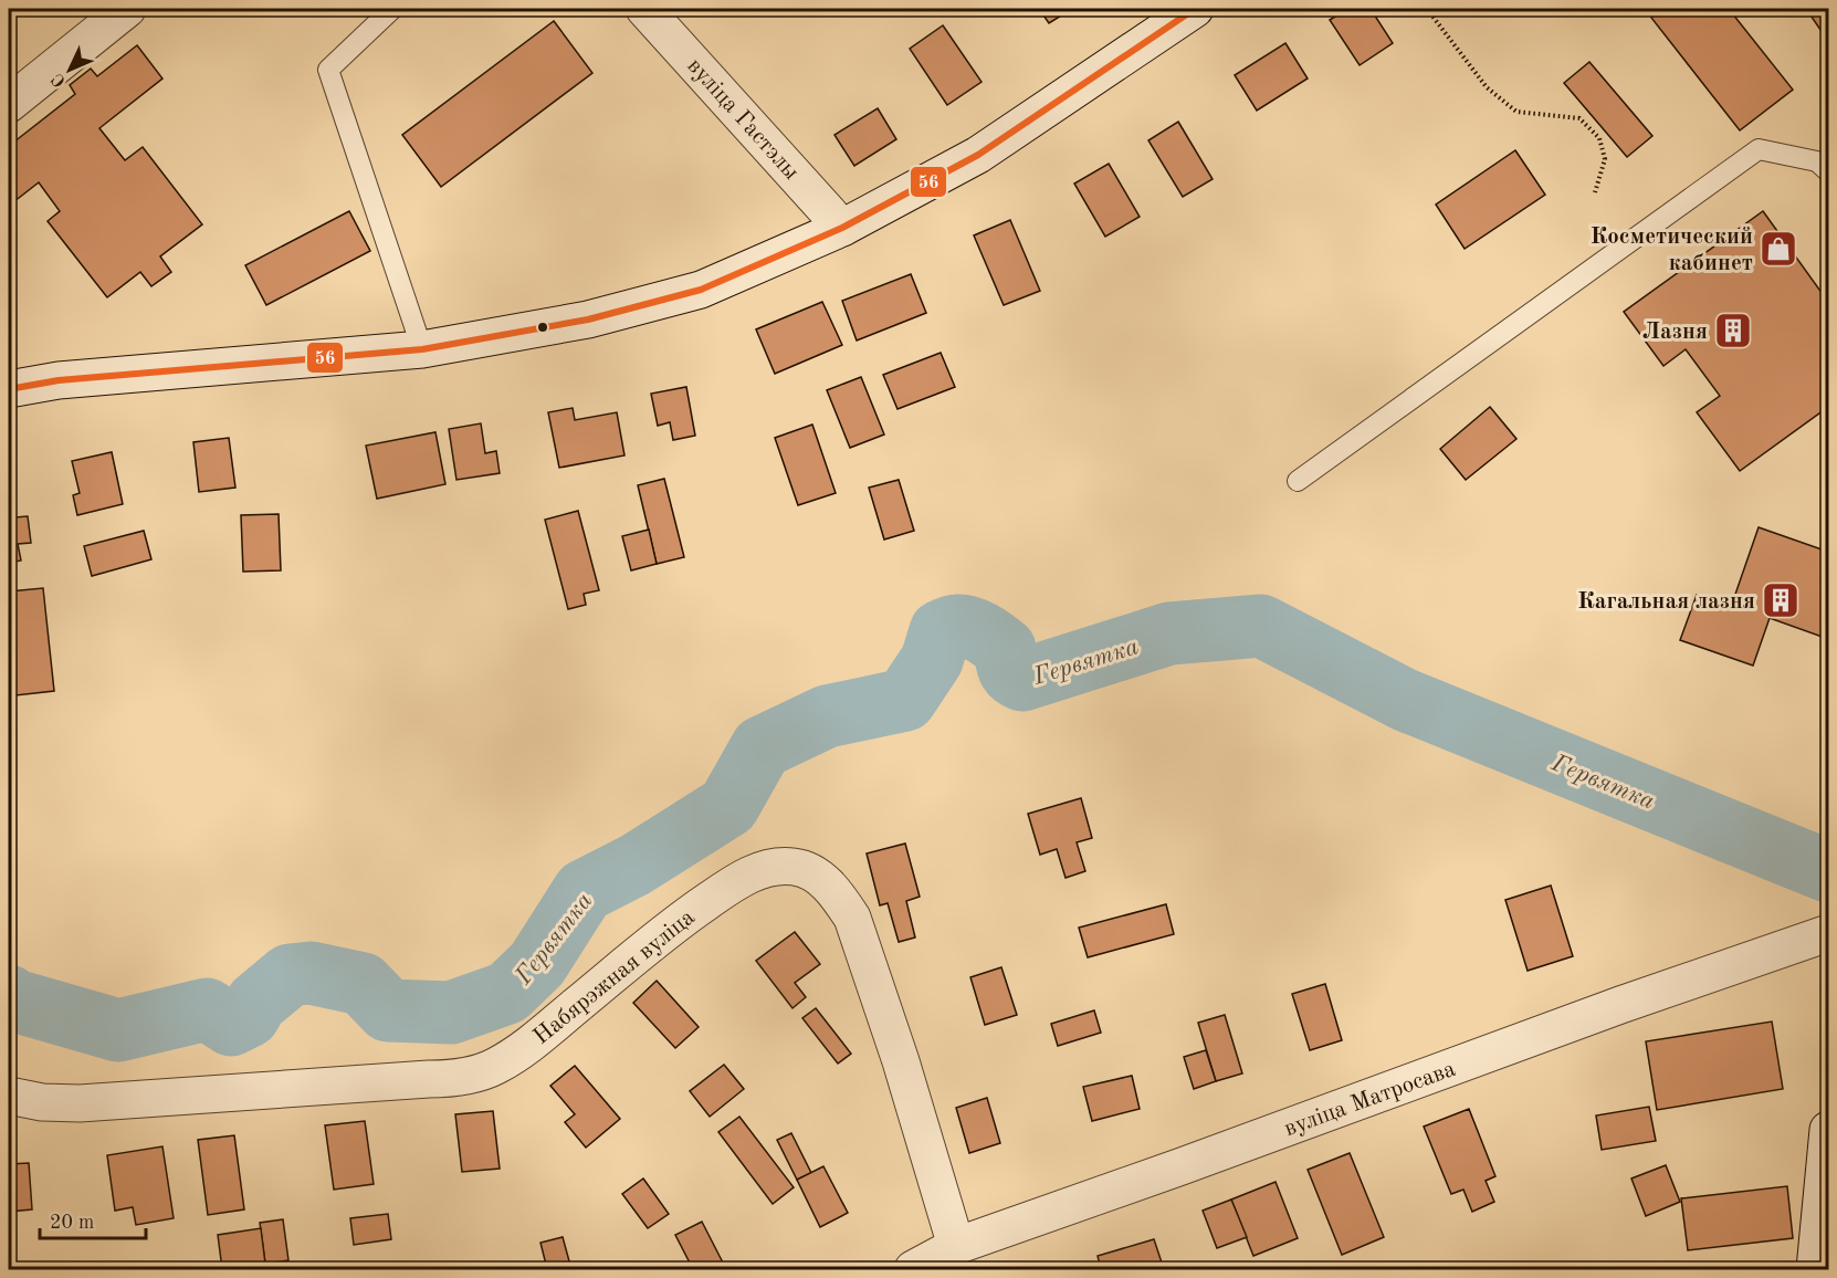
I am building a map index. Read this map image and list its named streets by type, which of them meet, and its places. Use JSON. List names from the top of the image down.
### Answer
{
  "streets": {
    "street": ["вуліца Гастэлы", "Набярэжная вуліца", "вуліца Матросава"]
  },
  "crossings": [
    ["Набярэжная вуліца", "вуліца Матросава"]
  ],
  "water": ["Гервятка"],
  "places": {
    "shop": ["Косметический кабинет"],
    "building": ["Лазня", "Кагальная лазня"]
  },
  "lines": ["transit line 56"],
  "scale_bar": "20 m",
  "north": "bottom left"
}
